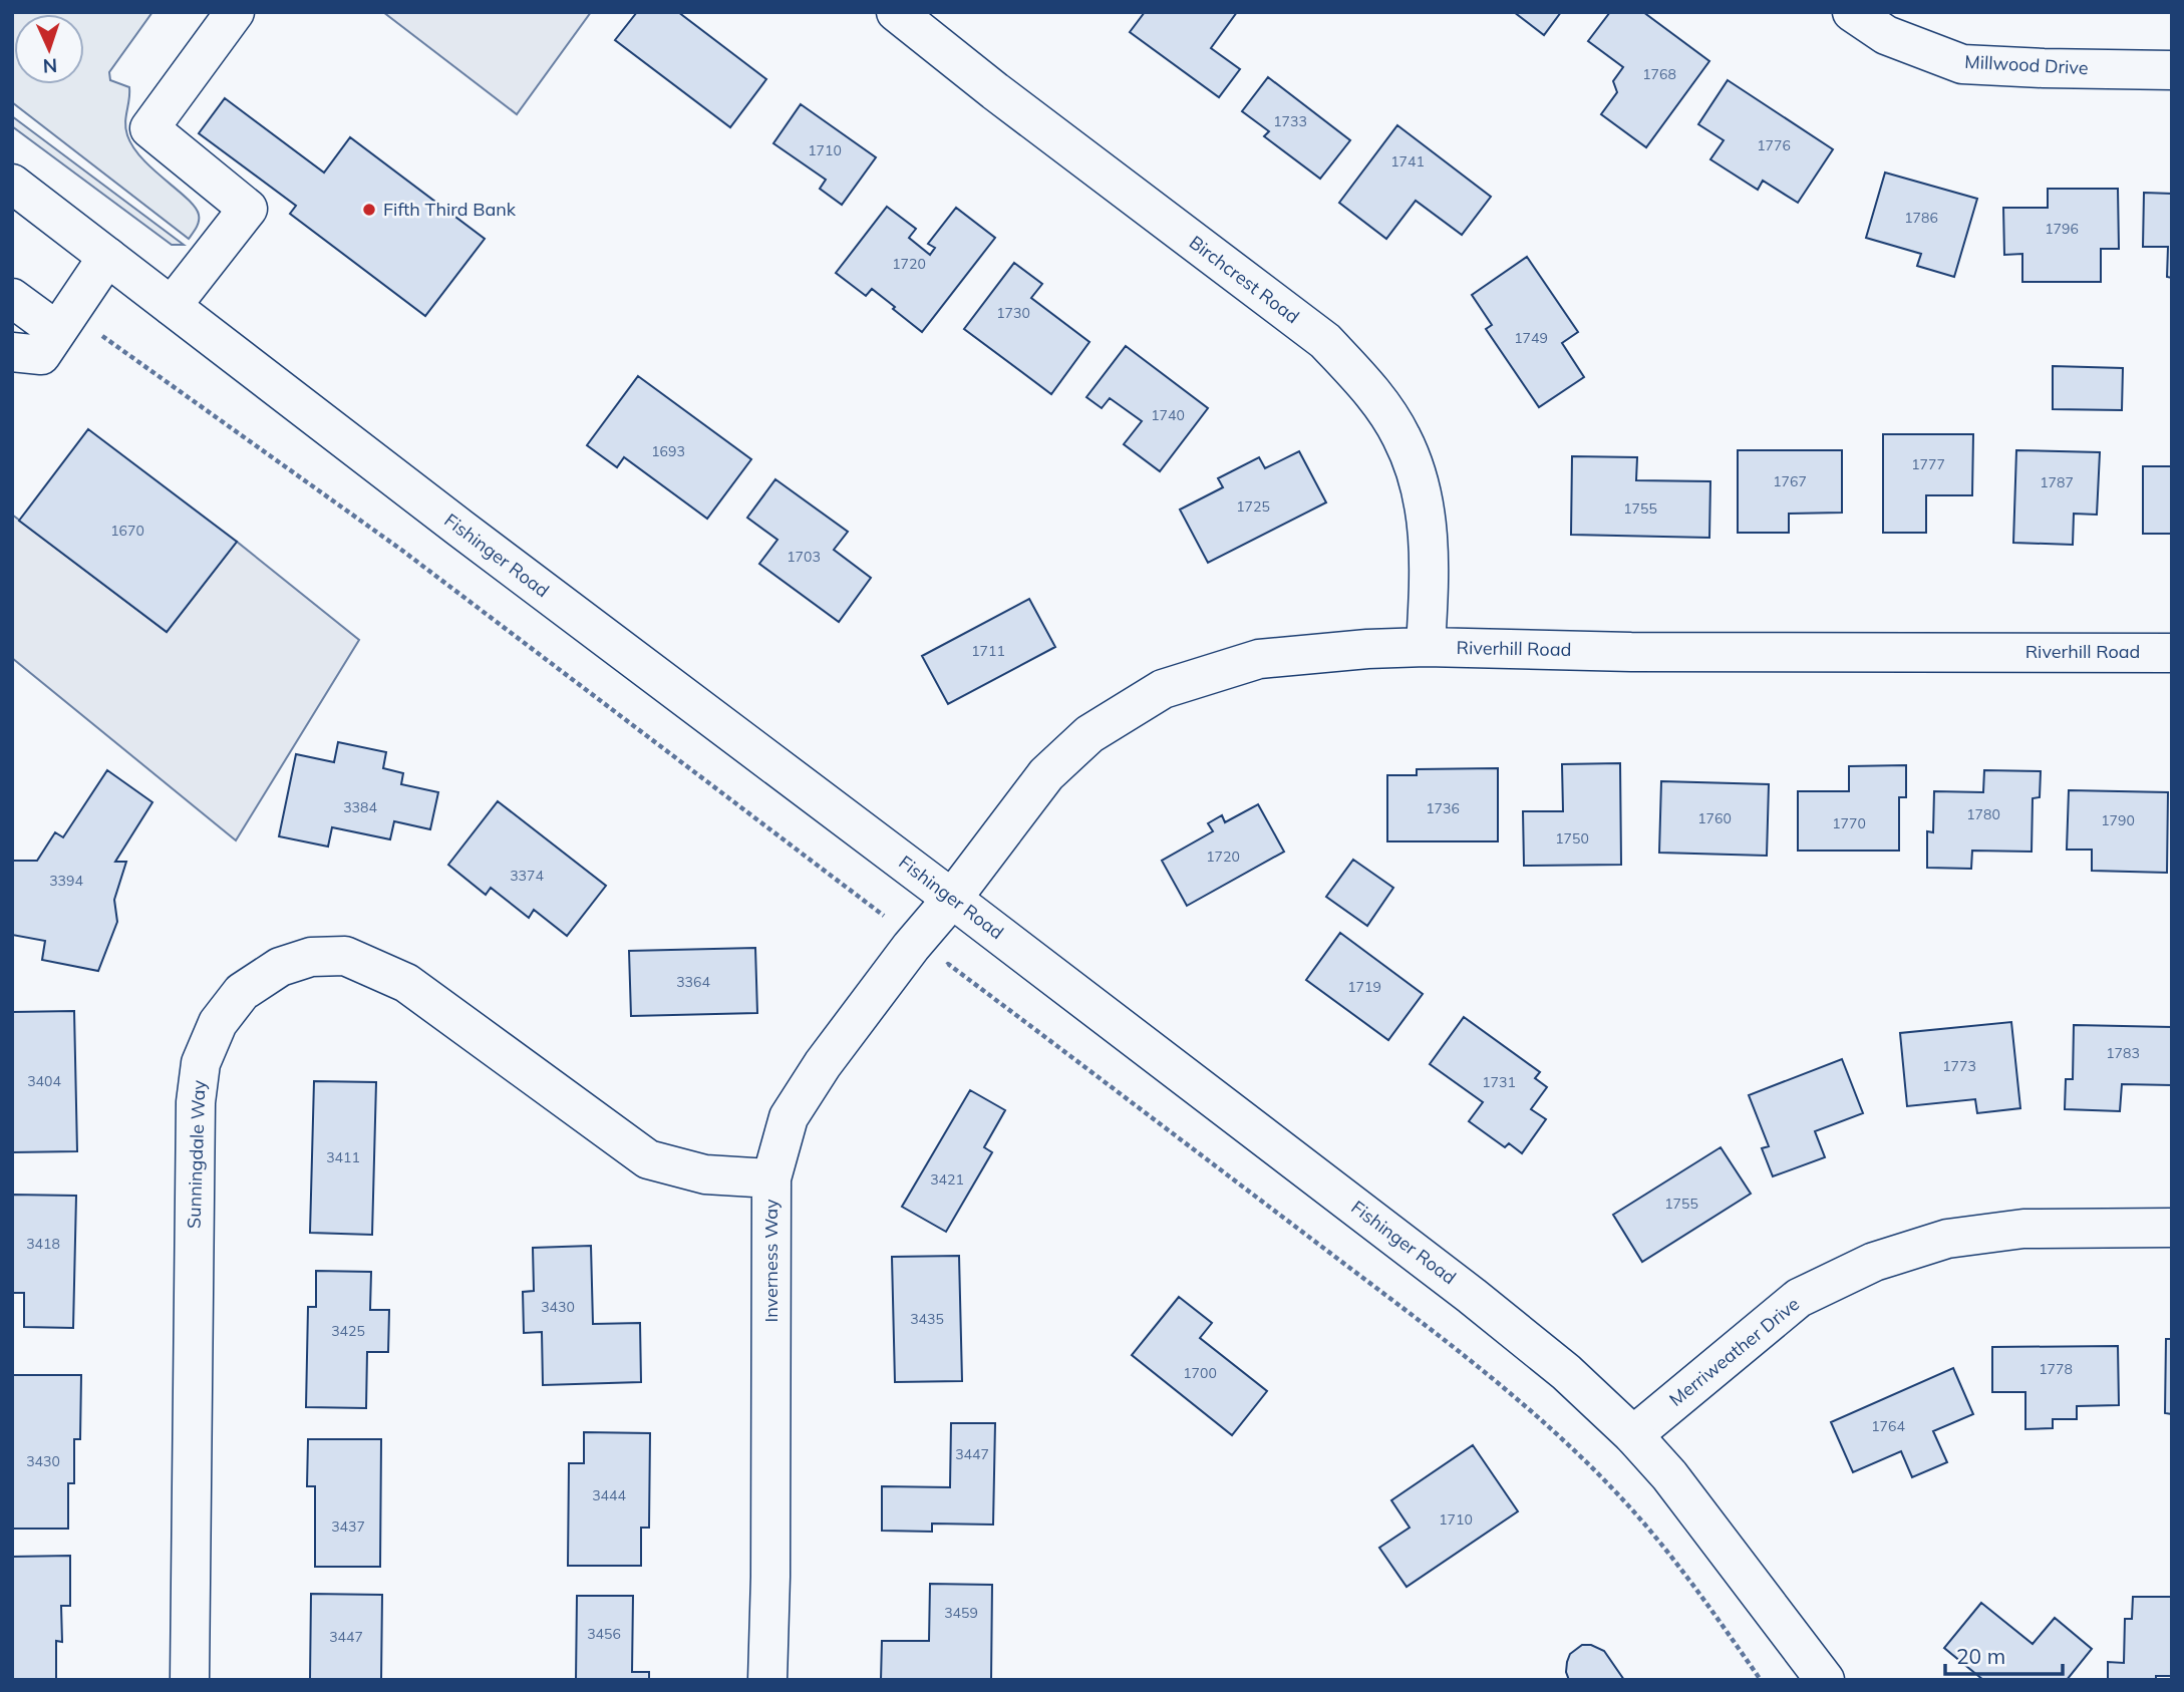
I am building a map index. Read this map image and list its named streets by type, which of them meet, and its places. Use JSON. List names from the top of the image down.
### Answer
{
  "streets": {
    "street": [
      "Millwood Drive",
      "Birchcrest Road",
      "Fishinger Road",
      "Riverhill Road",
      "Sunningdale Way",
      "Inverness Way",
      "Merriweather Drive"
    ]
  },
  "crossings": [
    ["Birchcrest Road", "Riverhill Road"],
    ["Fishinger Road", "Riverhill Road"],
    ["Fishinger Road", "Inverness Way"],
    ["Fishinger Road", "Merriweather Drive"],
    ["Riverhill Road", "Inverness Way"],
    ["Sunningdale Way", "Inverness Way"]
  ],
  "places": ["Fifth Third Bank"],
  "house_numbers": [
    "1768",
    "1733",
    "1776",
    "1710",
    "1741",
    "1786",
    "1796",
    "1720",
    "1730",
    "1749",
    "1740",
    "1693",
    "1777",
    "1767",
    "1787",
    "1725",
    "1755",
    "1670",
    "1703",
    "1711",
    "3384",
    "1736",
    "1780",
    "1760",
    "1790",
    "1770",
    "1750",
    "1720",
    "3374",
    "3394",
    "3364",
    "1719",
    "1783",
    "1773",
    "3404",
    "1731",
    "3411",
    "3421",
    "1755",
    "3418",
    "3430",
    "3435",
    "3425",
    "1778",
    "1700",
    "1764",
    "3447",
    "3430",
    "3444",
    "1710",
    "3437",
    "3459",
    "3456",
    "3447"
  ],
  "scale_bar": "20 m",
  "north": "bottom"
}
